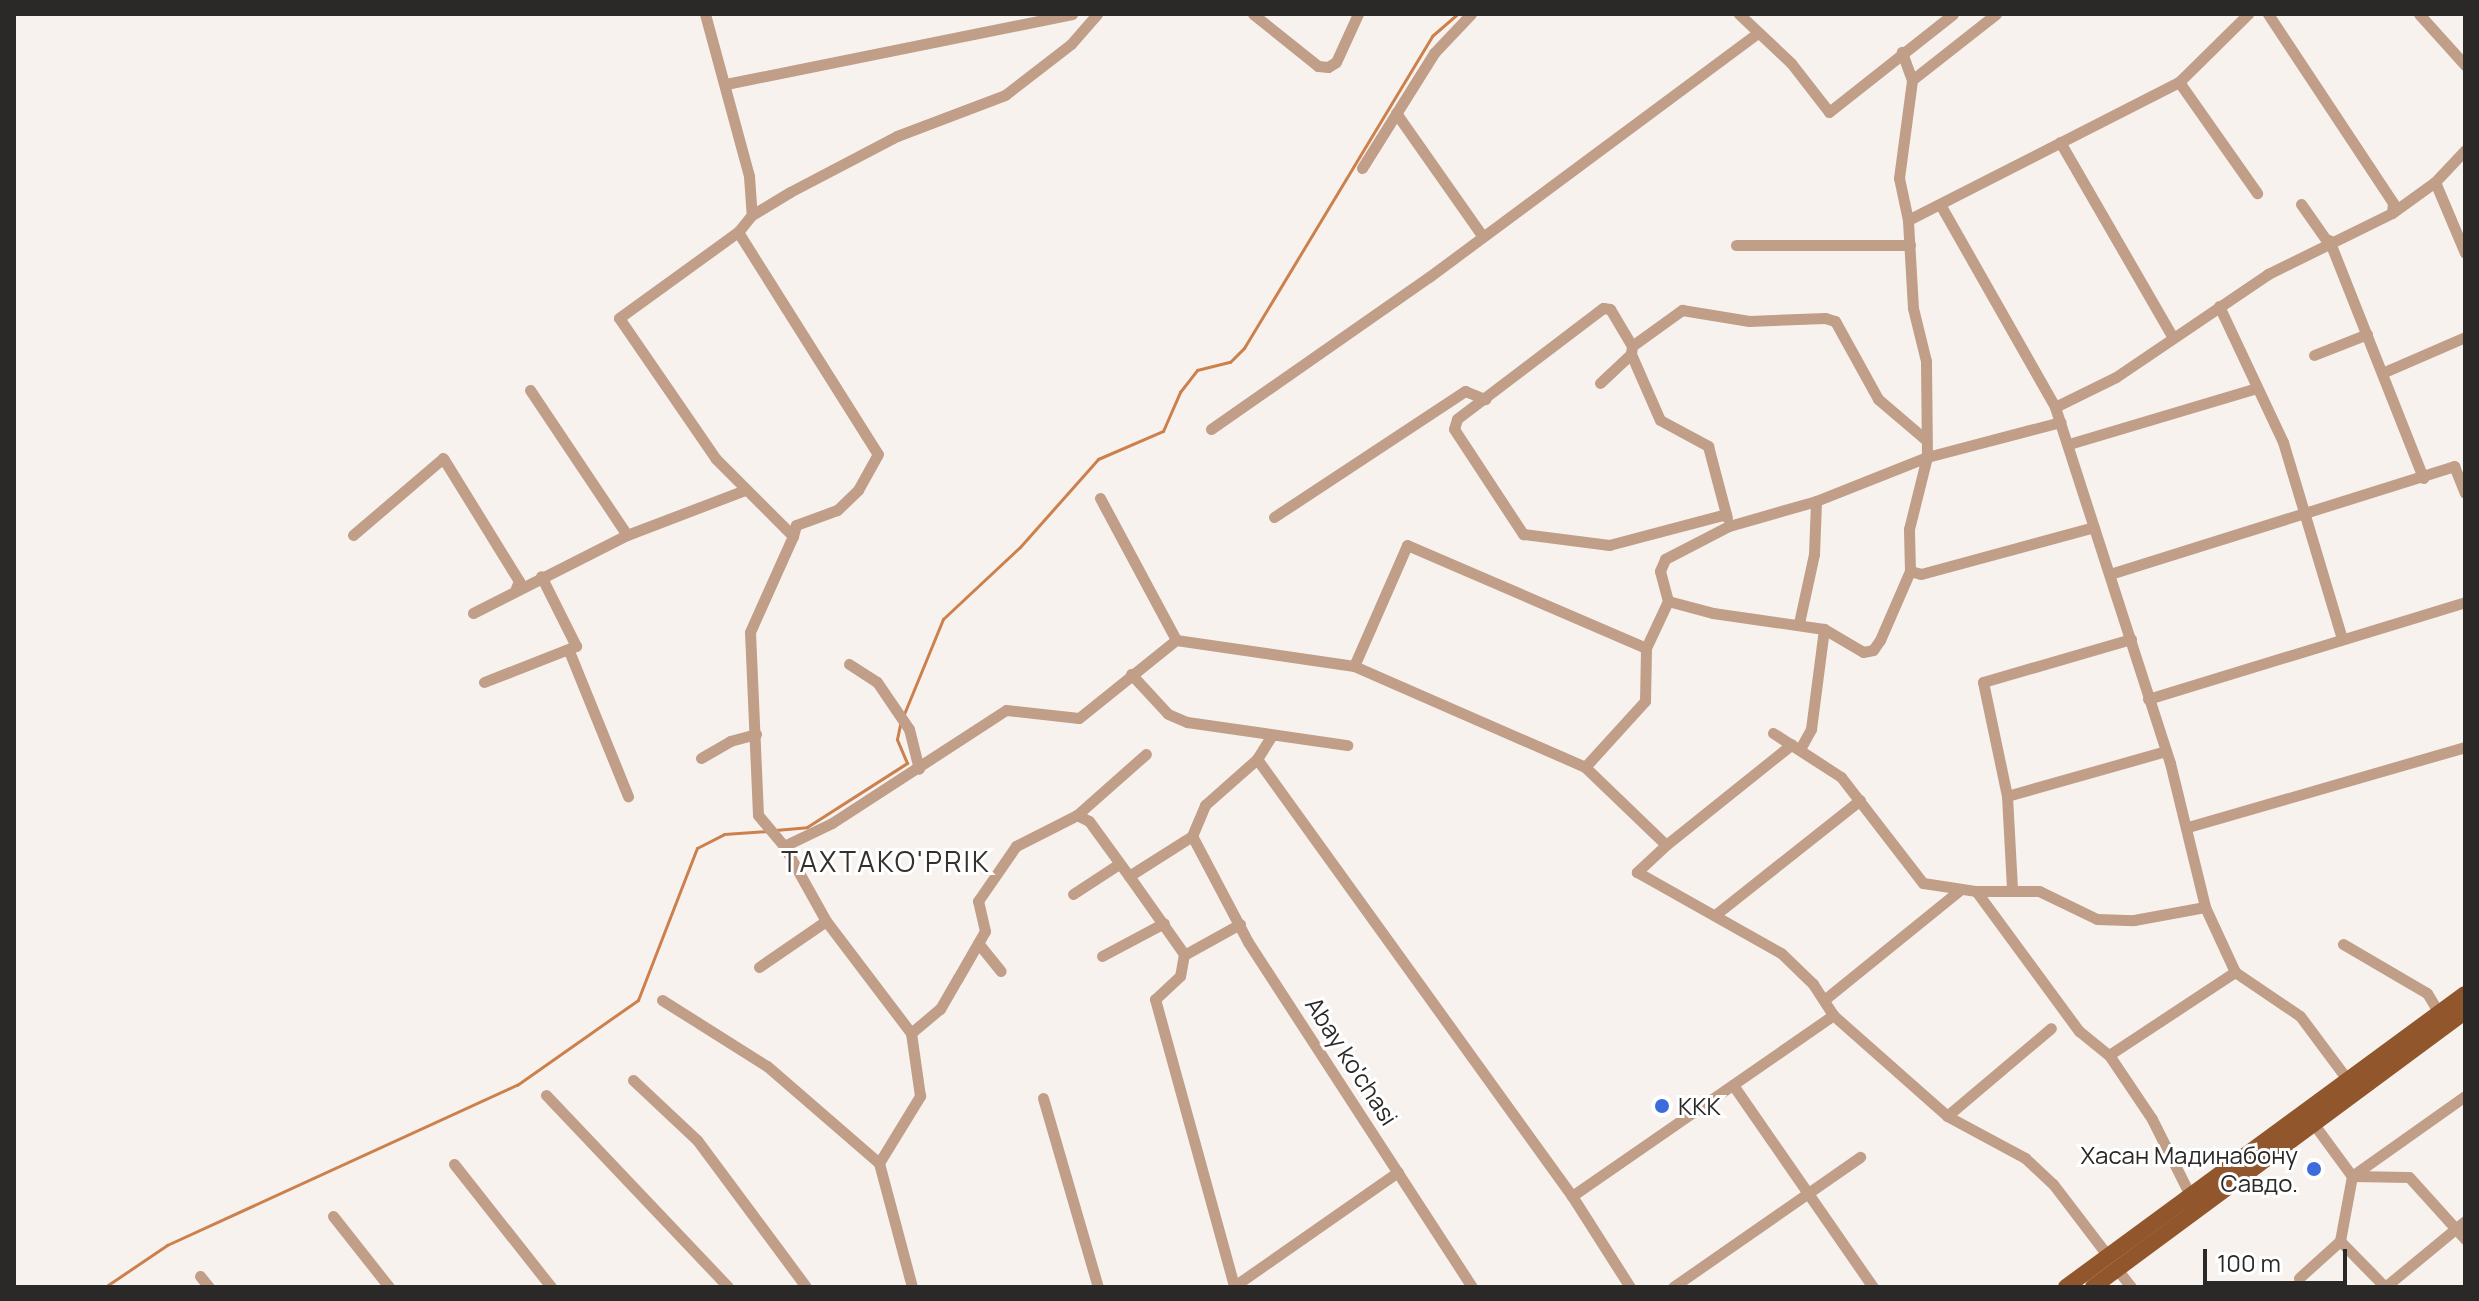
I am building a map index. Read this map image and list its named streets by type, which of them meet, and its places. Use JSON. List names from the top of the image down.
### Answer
{
  "streets": {
    "street": ["Abay ko'chasi"]
  },
  "districts": ["TAXTAKO'PRIK"],
  "places": ["ККК", "Хасан Мадинабону Савдо."],
  "scale_bar": "100 m"
}
